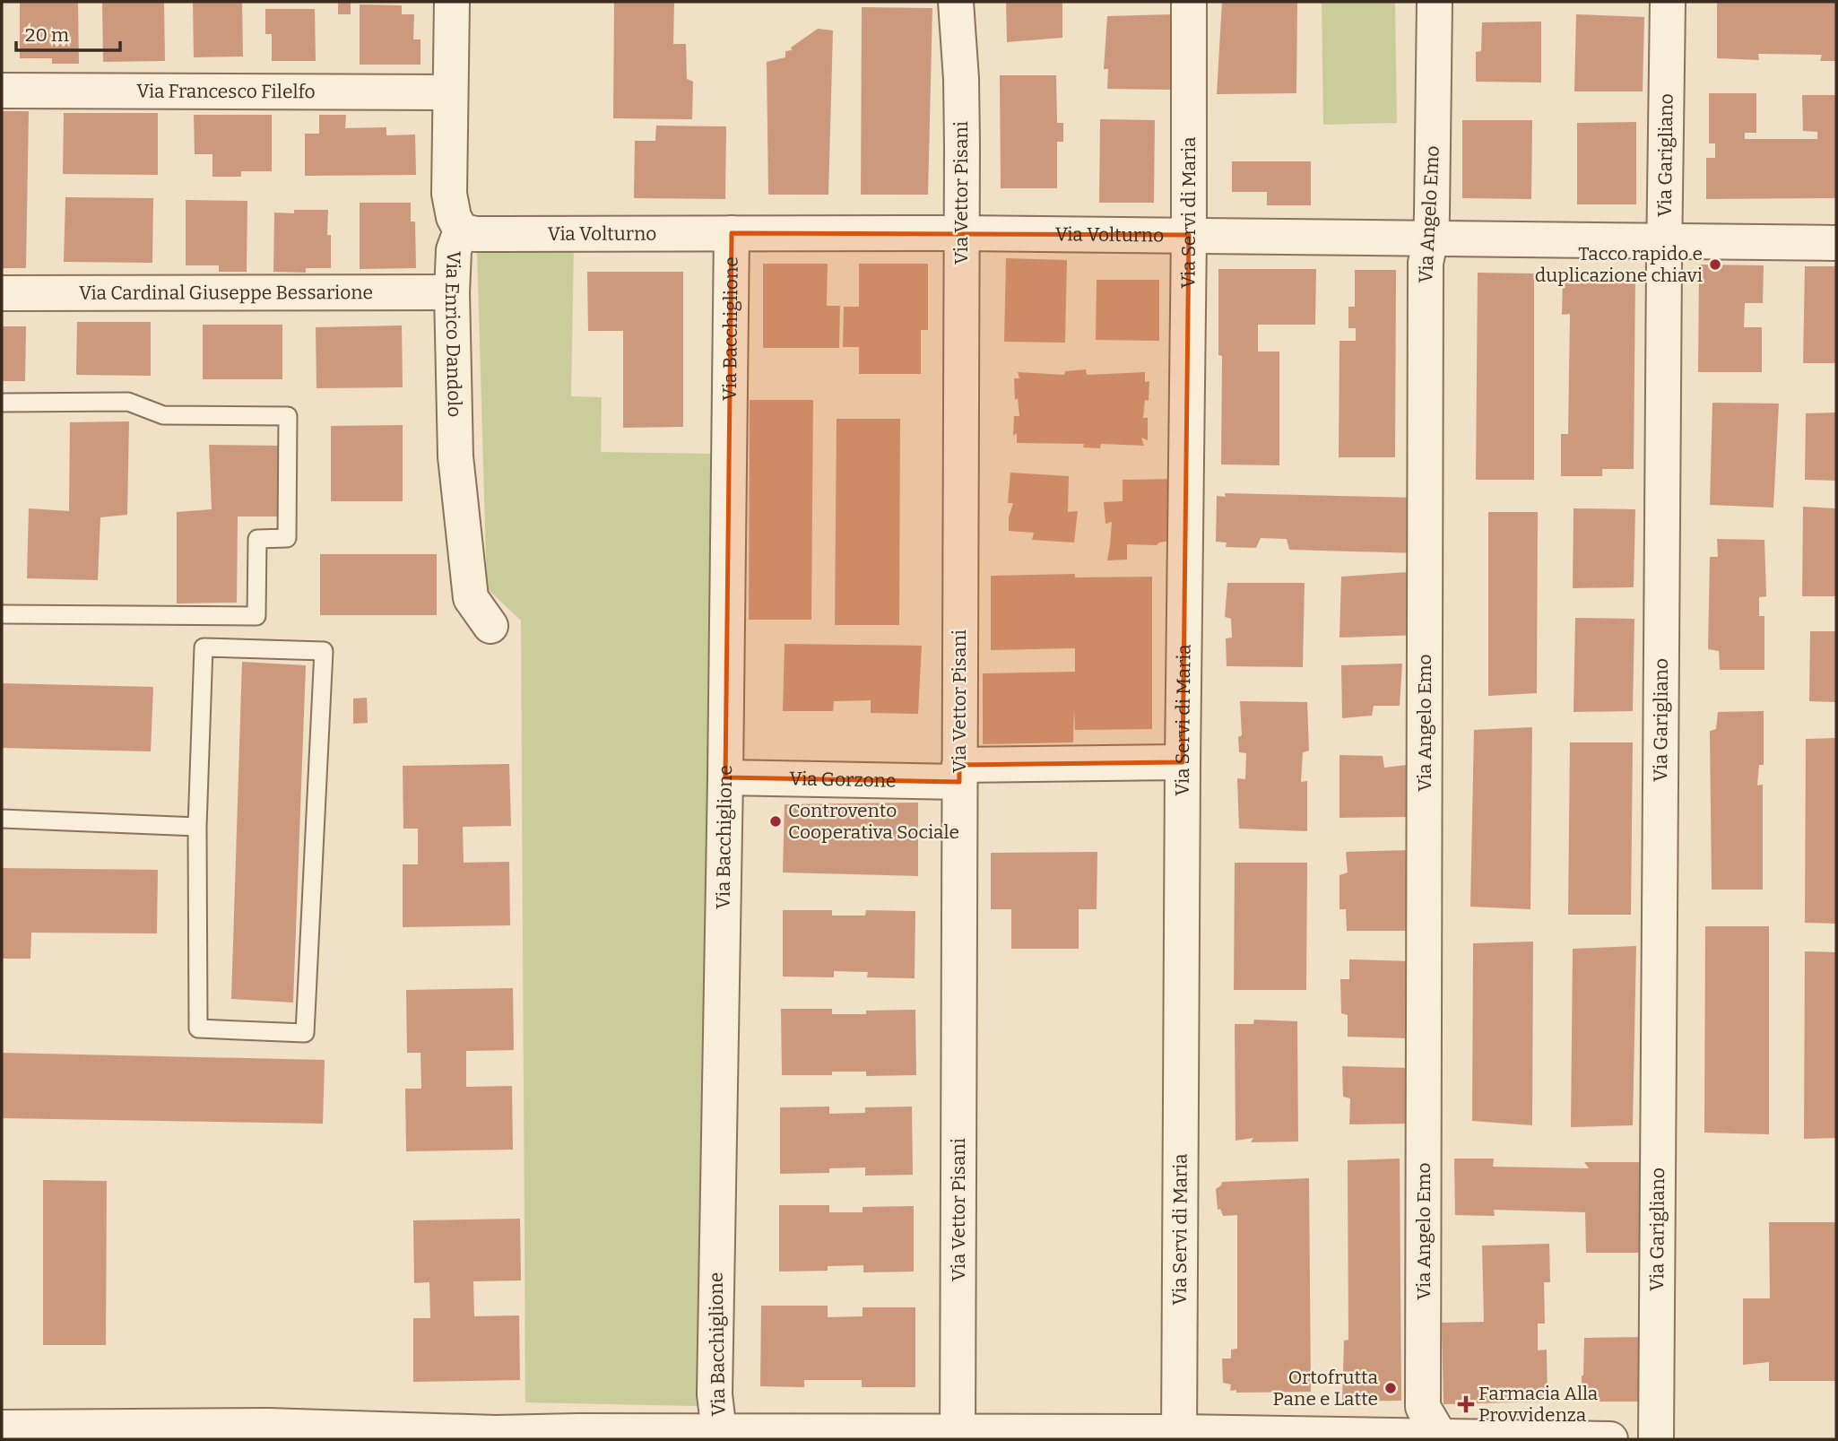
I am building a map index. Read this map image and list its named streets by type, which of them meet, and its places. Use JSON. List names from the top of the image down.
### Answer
{
  "streets": {
    "street": [
      "Via Francesco Filelfo",
      "Via Garigliano",
      "Via Vettor Pisani",
      "Via Servi di Maria",
      "Via Angelo Emo",
      "Via Volturno",
      "Via Cardinal Giuseppe Bessarione",
      "Via Bacchiglione",
      "Via Enrico Dandolo",
      "Via Gorzone"
    ]
  },
  "crossings": [
    ["Via Francesco Filelfo", "Via Enrico Dandolo"],
    ["Via Garigliano", "Via Volturno"],
    ["Via Vettor Pisani", "Via Volturno"],
    ["Via Vettor Pisani", "Via Gorzone"],
    ["Via Servi di Maria", "Via Volturno"],
    ["Via Servi di Maria", "Via Gorzone"],
    ["Via Angelo Emo", "Via Volturno"],
    ["Via Volturno", "Via Bacchiglione"],
    ["Via Volturno", "Via Enrico Dandolo"],
    ["Via Cardinal Giuseppe Bessarione", "Via Enrico Dandolo"],
    ["Via Bacchiglione", "Via Gorzone"]
  ],
  "places": {
    "other": ["Tacco rapido e duplicazione chiavi", "Controvento Cooperativa Sociale", "Ortofrutta Pane e Latte"],
    "health": ["Farmacia Alla Provvidenza"]
  },
  "scale_bar": "20 m"
}
